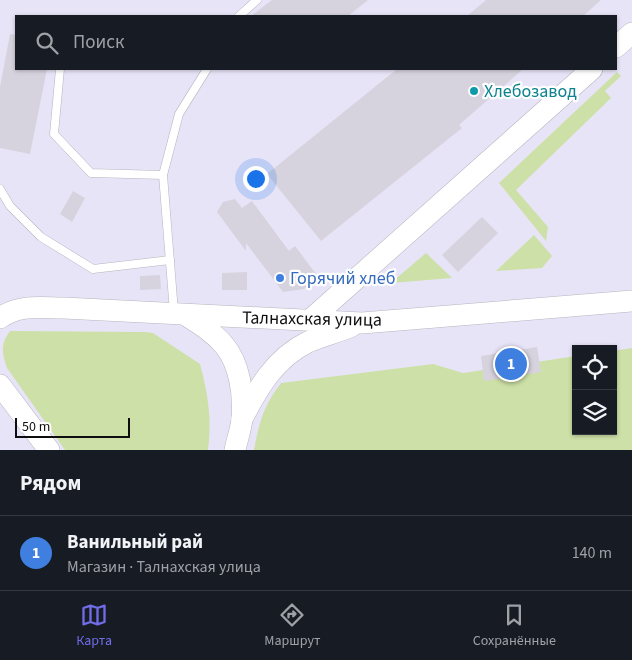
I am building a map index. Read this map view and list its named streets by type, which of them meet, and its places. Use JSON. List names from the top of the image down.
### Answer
{
  "streets": {
    "main road": ["Талнахская улица"]
  },
  "places": ["Хлебозавод", "Горячий хлеб"],
  "scale_bar": "50 m",
  "page": {
    "search": "Поиск",
    "pins": "1",
    "scale": "50 m",
    "heading": "Рядом",
    "list": [
      {
        "mark": "1",
        "name": "Ванильный рай",
        "note": "Магазин · Талнахская улица",
        "value": "140 m"
      }
    ],
    "nav": ["Карта", "Маршрут", "Сохранённые"]
  }
}
